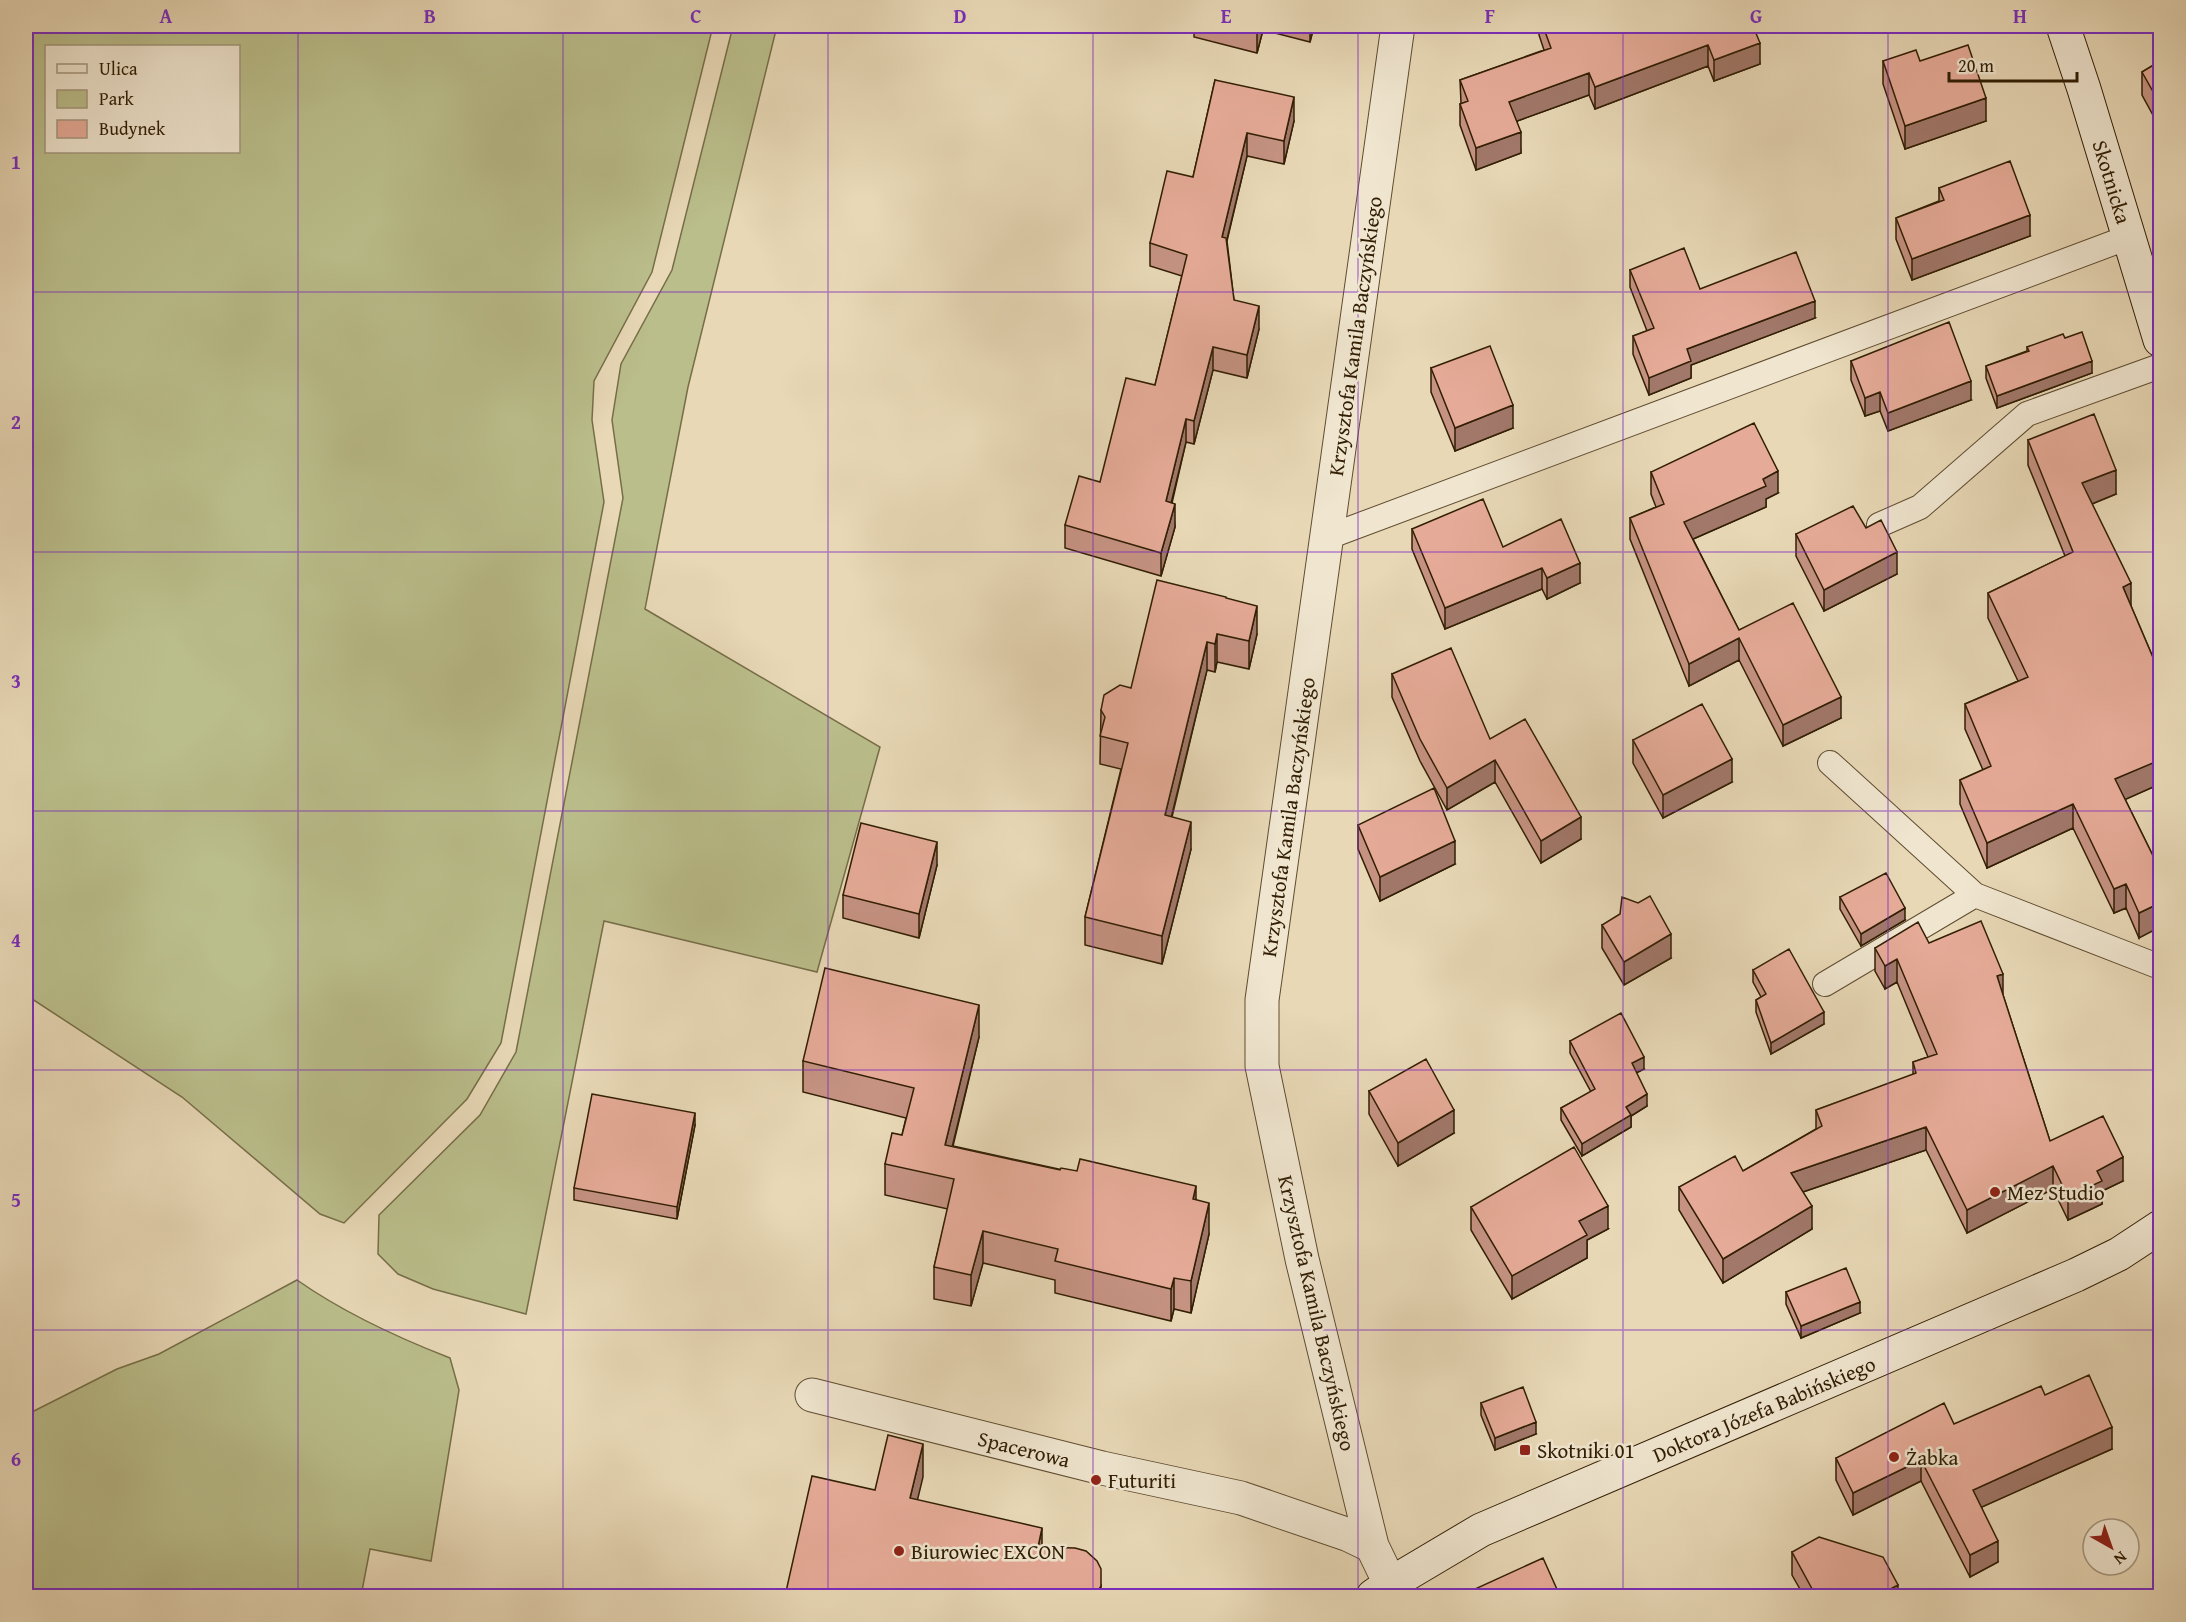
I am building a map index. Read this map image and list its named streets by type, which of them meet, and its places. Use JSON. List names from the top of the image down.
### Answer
{
  "streets": {
    "street": [
      "Skotnicka",
      "Krzysztofa Kamila Baczyńskiego",
      "Doktora Józefa Babińskiego",
      "Spacerowa"
    ]
  },
  "crossings": [
    ["Krzysztofa Kamila Baczyńskiego", "Doktora Józefa Babińskiego"],
    ["Krzysztofa Kamila Baczyńskiego", "Spacerowa"]
  ],
  "places": {
    "other": [
      "Mez Studio",
      "Żabka",
      "Futuriti",
      "Biurowiec EXCON"
    ],
    "transit": ["Skotniki 01"]
  },
  "legend": ["Ulica", "Park", "Budynek"],
  "scale_bar": "20 m",
  "north": "bottom right",
  "grid": {
    "columns": [
      "A",
      "B",
      "C",
      "D",
      "E",
      "F",
      "G",
      "H"
    ],
    "rows": [
      "1",
      "2",
      "3",
      "4",
      "5",
      "6"
    ]
  }
}
